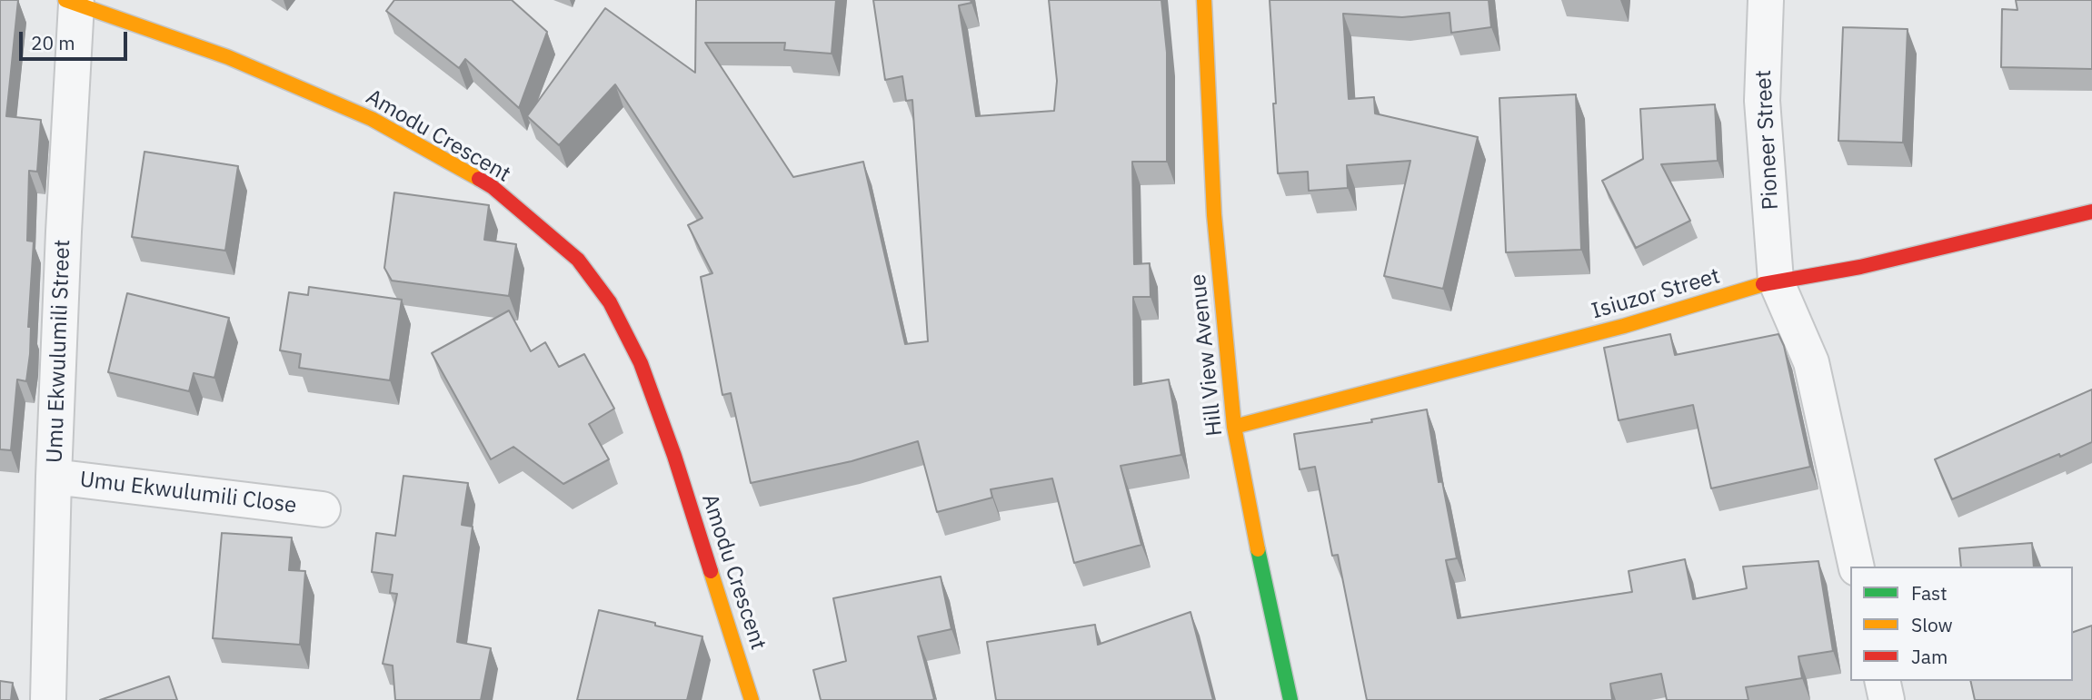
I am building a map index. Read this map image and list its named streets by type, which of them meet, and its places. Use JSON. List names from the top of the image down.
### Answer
{
  "streets": {
    "street": [
      "Amodu Crescent",
      "Pioneer Street",
      "Isiuzor Street",
      "Umu Ekwulumili Street",
      "Hill View Avenue",
      "Umu Ekwulumili Close"
    ]
  },
  "crossings": [
    ["Amodu Crescent", "Umu Ekwulumili Street"],
    ["Pioneer Street", "Isiuzor Street"],
    ["Isiuzor Street", "Hill View Avenue"],
    ["Umu Ekwulumili Street", "Umu Ekwulumili Close"]
  ],
  "legend": ["Fast", "Slow", "Jam"],
  "scale_bar": "20 m"
}
